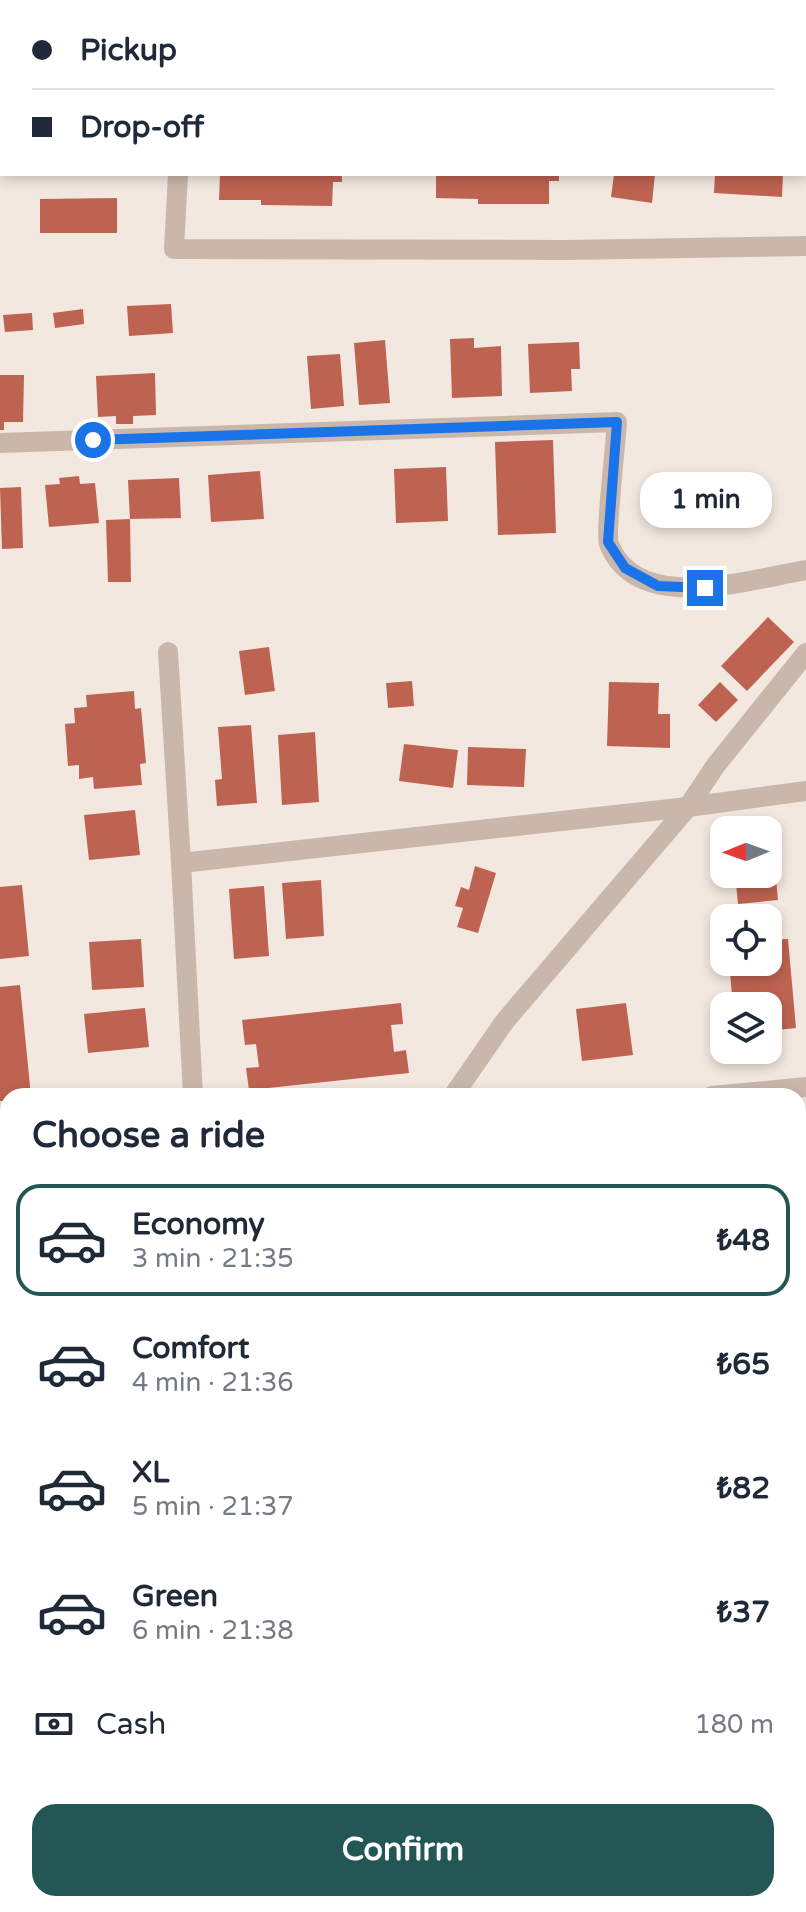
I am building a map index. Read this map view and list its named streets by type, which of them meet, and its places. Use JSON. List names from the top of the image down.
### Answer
{
  "north": "left",
  "page": {
    "banner": ["Pickup", "Drop-off"],
    "bubble": "1 min",
    "heading": "Choose a ride",
    "list": [
      {
        "name": "Economy",
        "note": "3 min · 21:35",
        "value": "₺48"
      },
      {
        "name": "Comfort",
        "note": "4 min · 21:36",
        "value": "₺65"
      },
      {
        "name": "XL",
        "note": "5 min · 21:37",
        "value": "₺82"
      },
      {
        "name": "Green",
        "note": "6 min · 21:38",
        "value": "₺37"
      }
    ],
    "pay": ["Cash", "180 m"],
    "buttons": "Confirm"
  }
}
